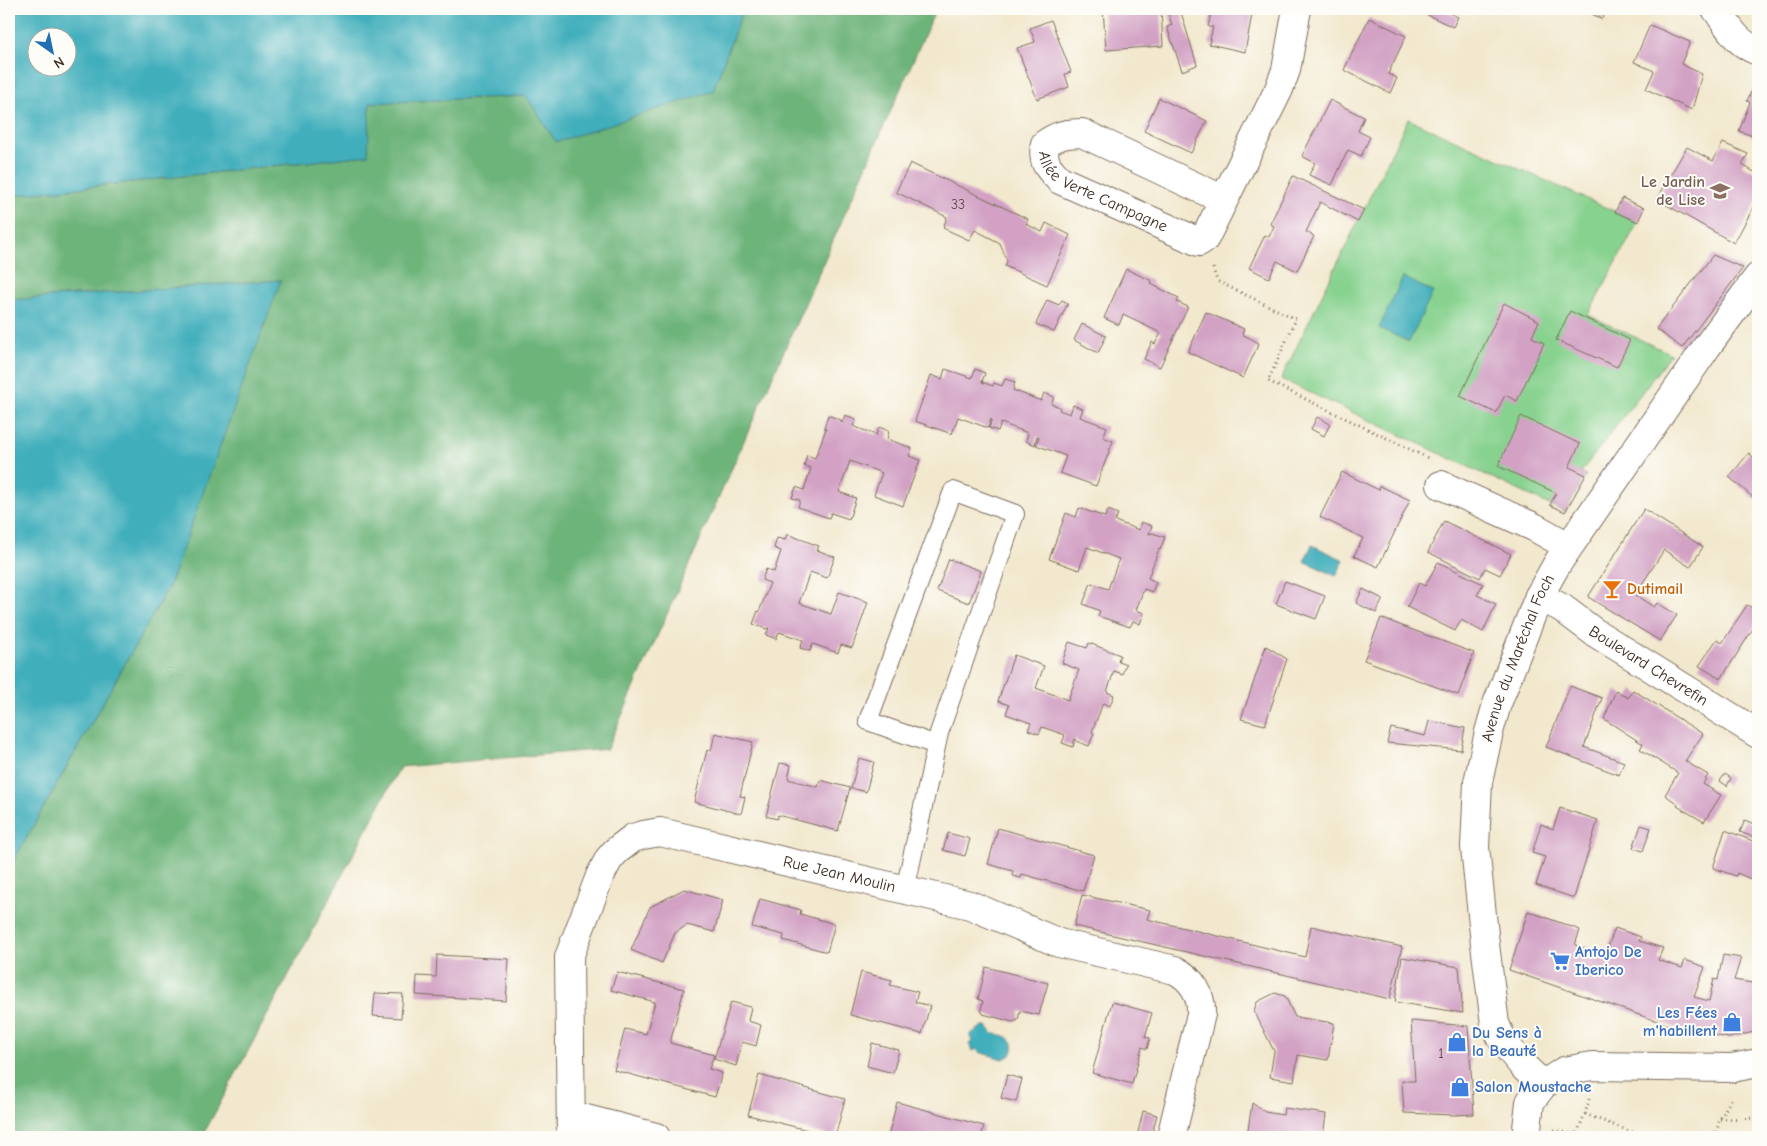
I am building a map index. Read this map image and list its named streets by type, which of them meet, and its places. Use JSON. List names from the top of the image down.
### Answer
{
  "streets": {
    "street": [
      "Allée Verte Campagne",
      "Avenue du Maréchal Foch",
      "Boulevard Chevrefin",
      "Rue Jean Moulin"
    ]
  },
  "crossings": [
    ["Avenue du Maréchal Foch", "Boulevard Chevrefin"]
  ],
  "places": {
    "school or university": ["Le Jardin de Lise"],
    "bar": ["Dutimail"],
    "supermarket": ["Antojo De Iberico"],
    "shop": ["Les Fées m'habillent", "Du Sens à la Beauté", "Salon Moustache"]
  },
  "house_numbers": ["33", "1"],
  "north": "bottom right"
}
